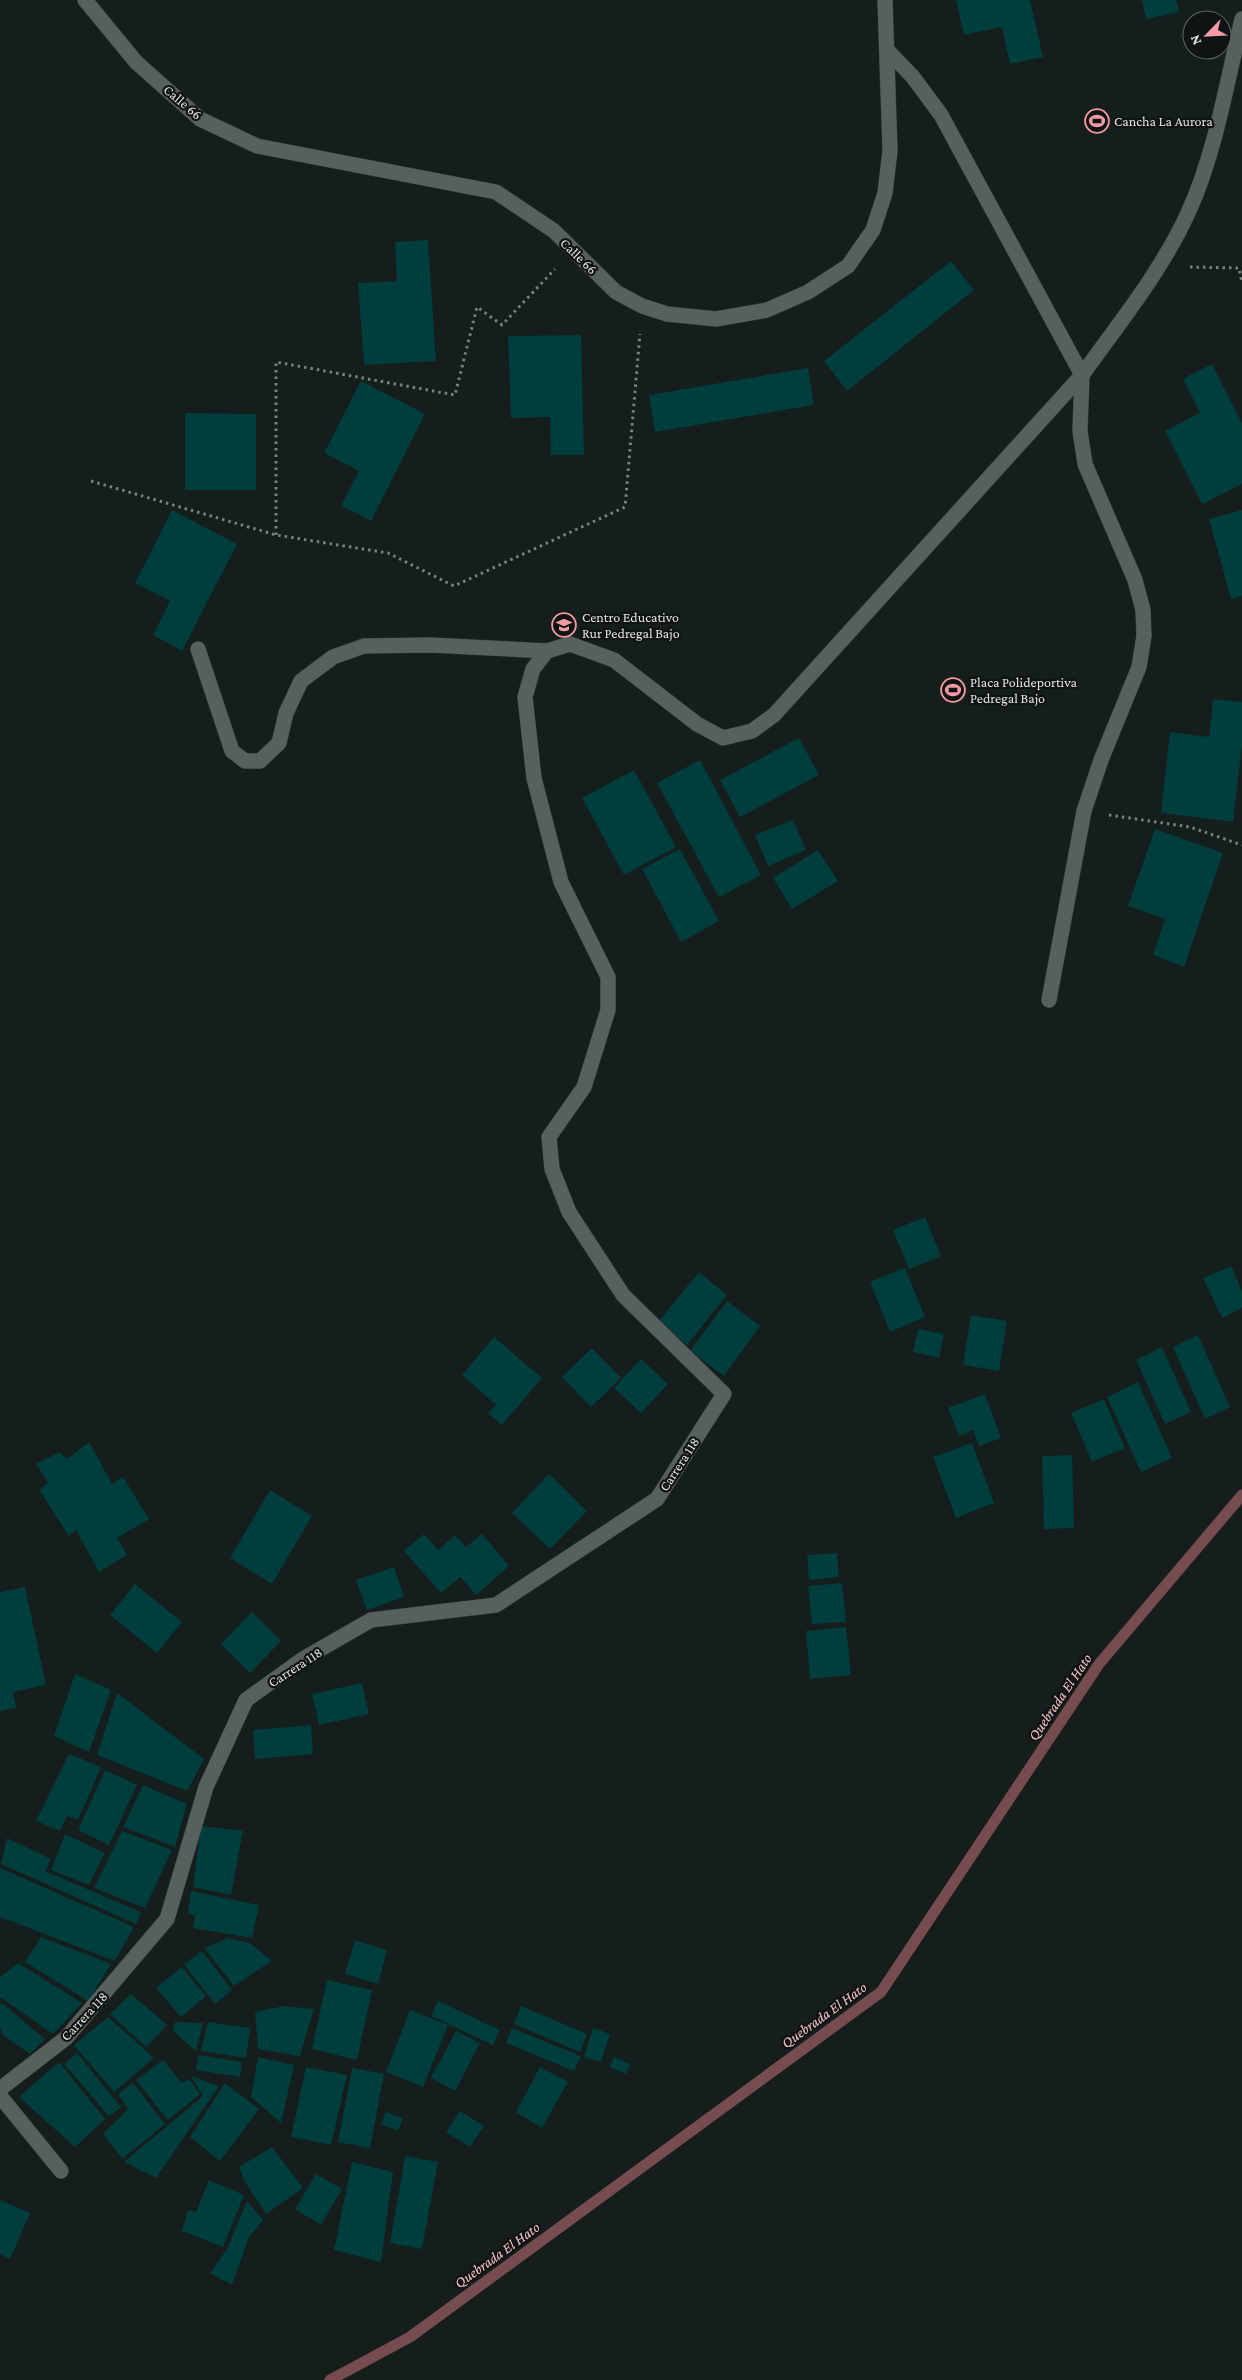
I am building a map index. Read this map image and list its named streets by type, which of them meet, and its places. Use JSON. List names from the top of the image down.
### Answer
{
  "streets": {
    "street": ["Calle 66", "Carrera 118"]
  },
  "water": ["Quebrada El Hato"],
  "places": {
    "sports": ["Cancha La Aurora", "Placa Polideportiva Pedregal Bajo"],
    "school or university": ["Centro Educativo Rur Pedregal Bajo"]
  },
  "north": "bottom left"
}
